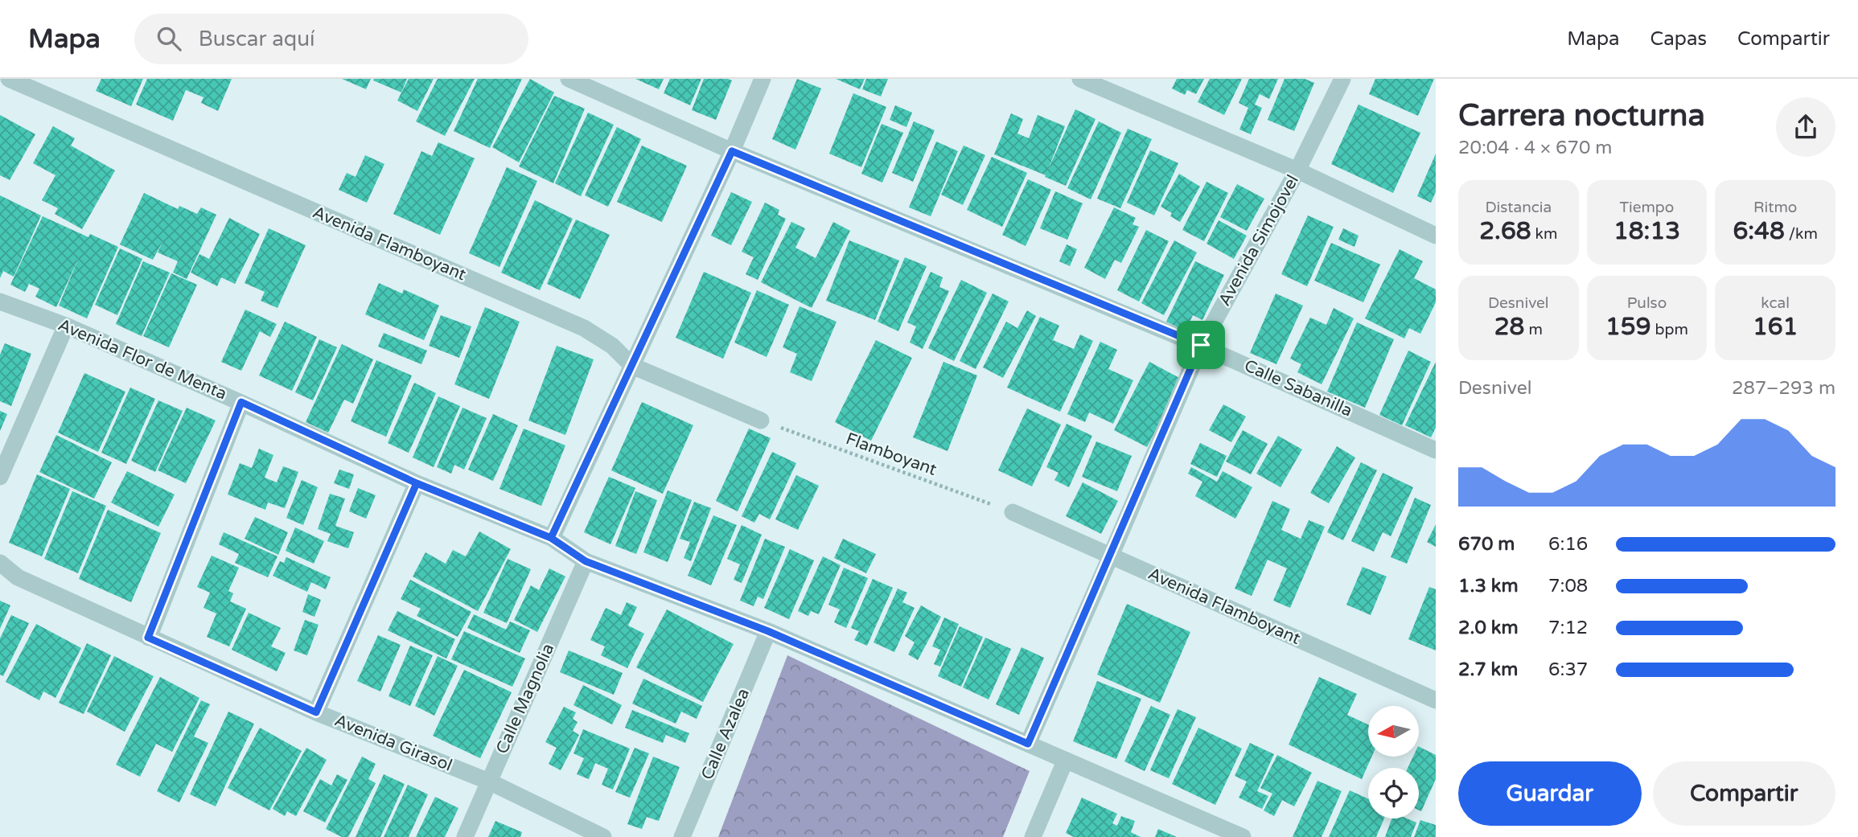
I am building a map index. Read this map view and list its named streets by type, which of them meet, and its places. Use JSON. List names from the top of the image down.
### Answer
{
  "streets": {
    "street": [
      "Avenida Simojovel",
      "Avenida Flamboyant",
      "Avenida Flor de Menta",
      "Calle Sabanilla",
      "Calle Magnolia",
      "Calle Azalea",
      "Avenida Girasol"
    ],
    "path": ["Flamboyant"]
  },
  "crossings": [
    ["Avenida Simojovel", "Avenida Flamboyant"],
    ["Avenida Simojovel", "Avenida Flor de Menta"],
    ["Avenida Simojovel", "Calle Sabanilla"],
    ["Avenida Flamboyant", "Flamboyant"],
    ["Avenida Flor de Menta", "Calle Magnolia"],
    ["Avenida Flor de Menta", "Calle Azalea"],
    ["Calle Magnolia", "Avenida Girasol"]
  ],
  "north": "left",
  "page": {
    "header": "Mapa",
    "search": "Buscar aquí",
    "nav": ["Mapa", "Capas", "Compartir"],
    "heading": ["Carrera nocturna", "20:04 · 4 × 670 m"],
    "stats": [
      ["Distancia", "2.68 km"],
      ["Tiempo", "18:13"],
      ["Ritmo", "6:48 /km"],
      ["Desnivel", "28 m"],
      ["Pulso", "159 bpm"],
      ["kcal", "161"]
    ],
    "chart": ["Desnivel", "287–293 m"],
    "list": [
      {
        "name": "670 m",
        "note": "6:16"
      },
      {
        "name": "1.3 km",
        "note": "7:08"
      },
      {
        "name": "2.0 km",
        "note": "7:12"
      },
      {
        "name": "2.7 km",
        "note": "6:37"
      }
    ],
    "buttons": ["Guardar", "Compartir"]
  }
}
